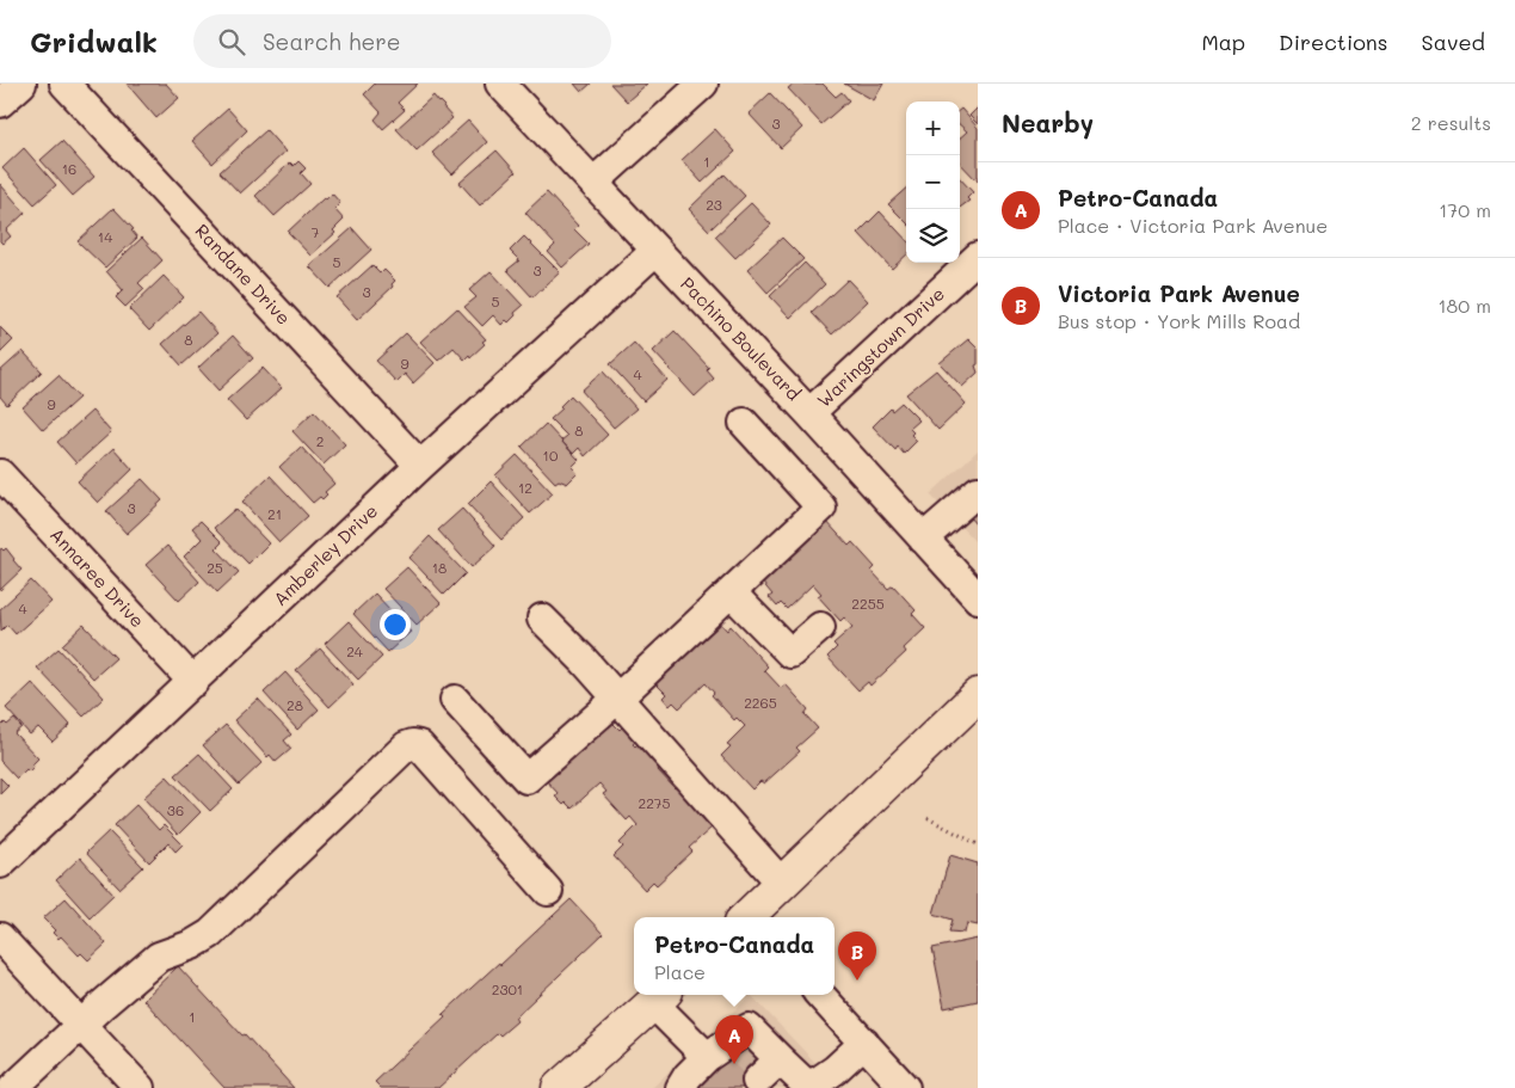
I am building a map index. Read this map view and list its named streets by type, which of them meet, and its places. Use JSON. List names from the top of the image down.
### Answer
{
  "streets": {
    "street": [
      "Randane Drive",
      "Pachino Boulevard",
      "Waringstown Drive",
      "Amberley Drive",
      "Annaree Drive"
    ]
  },
  "crossings": [
    ["Randane Drive", "Amberley Drive"],
    ["Pachino Boulevard", "Waringstown Drive"],
    ["Pachino Boulevard", "Amberley Drive"],
    ["Amberley Drive", "Annaree Drive"]
  ],
  "house_numbers": [
    "3",
    "1",
    "16",
    "23",
    "7",
    "14",
    "5",
    "3",
    "3",
    "5",
    "8",
    "9",
    "4",
    "9",
    "8",
    "2",
    "10",
    "12",
    "3",
    "21",
    "25",
    "18",
    "2255",
    "4",
    "24",
    "2265",
    "28",
    "2275",
    "36",
    "2301",
    "1"
  ],
  "page": {
    "header": "Gridwalk",
    "search": "Search here",
    "nav": ["Map", "Directions", "Saved"],
    "heading": ["Nearby", "2 results"],
    "map_buttons": ["+", "−"],
    "list": [
      {
        "mark": "A",
        "name": "Petro-Canada",
        "note": "Place · Victoria Park Avenue",
        "value": "170 m"
      },
      {
        "mark": "B",
        "name": "Victoria Park Avenue",
        "note": "Bus stop · York Mills Road",
        "value": "180 m"
      }
    ],
    "popup": ["Petro-Canada", "Place"],
    "pins": ["B", "A"]
  }
}
